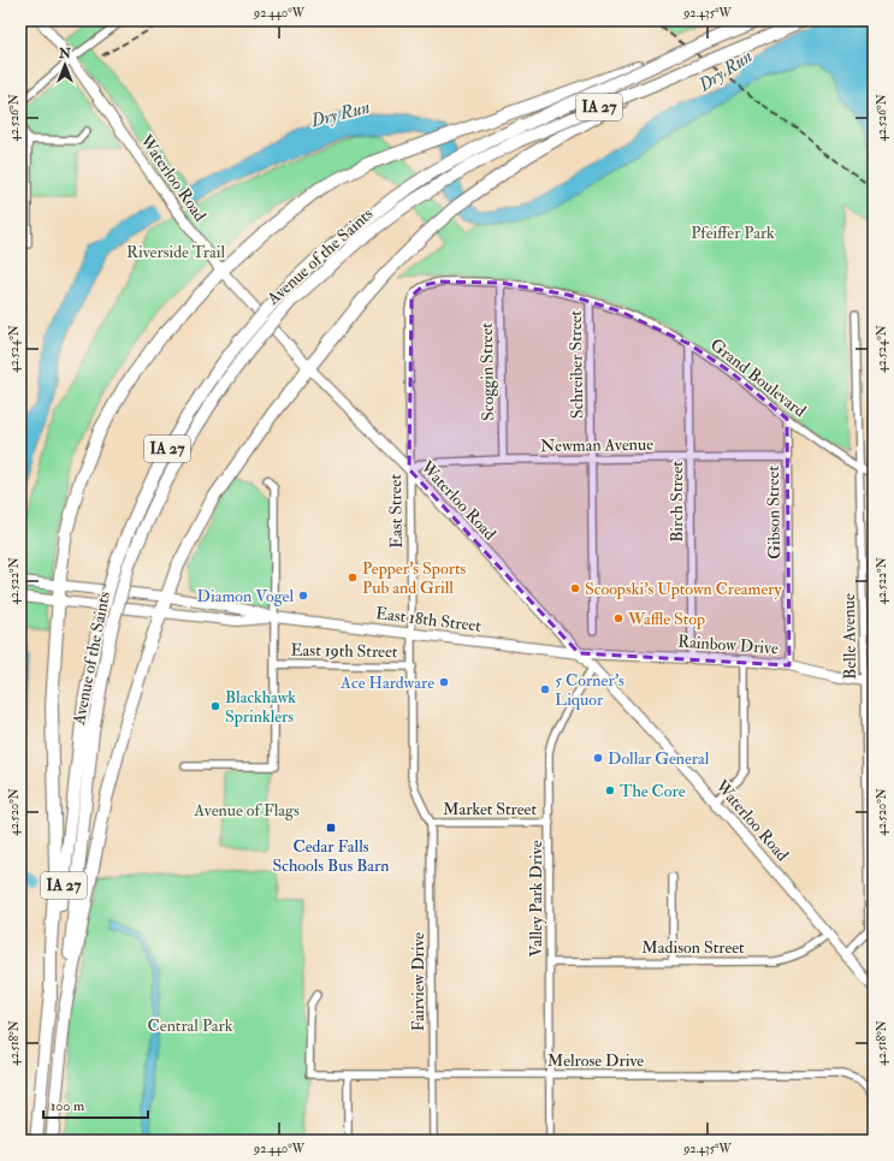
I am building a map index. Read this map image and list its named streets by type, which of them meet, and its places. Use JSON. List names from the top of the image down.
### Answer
{
  "streets": {
    "highway": ["IA 27", "Avenue of the Saints"],
    "main road": ["Waterloo Road", "East 18th Street", "Rainbow Drive"],
    "street": [
      "Schreiber Street",
      "Scoggin Street",
      "Grand Boulevard",
      "Newman Avenue",
      "Birch Street",
      "East Street",
      "Gibson Street",
      "Belle Avenue",
      "East 19th Street",
      "Market Street",
      "Valley Park Drive",
      "Madison Street",
      "Fairview Drive",
      "Melrose Drive"
    ]
  },
  "crossings": [
    ["Waterloo Road", "Newman Avenue"],
    ["Waterloo Road", "East Street"],
    ["Waterloo Road", "East 18th Street"],
    ["Waterloo Road", "Rainbow Drive"],
    ["Waterloo Road", "Valley Park Drive"],
    ["Waterloo Road", "Madison Street"],
    ["Schreiber Street", "Grand Boulevard"],
    ["Schreiber Street", "Newman Avenue"],
    ["Scoggin Street", "Grand Boulevard"],
    ["Scoggin Street", "Newman Avenue"],
    ["Grand Boulevard", "Birch Street"],
    ["Grand Boulevard", "East Street"],
    ["Grand Boulevard", "Gibson Street"],
    ["Grand Boulevard", "Belle Avenue"],
    ["Newman Avenue", "Birch Street"],
    ["Newman Avenue", "East Street"],
    ["Newman Avenue", "Gibson Street"],
    ["Birch Street", "Rainbow Drive"],
    ["East Street", "East 18th Street"],
    ["East Street", "East 19th Street"],
    ["East Street", "Market Street"],
    ["East Street", "Fairview Drive"],
    ["Gibson Street", "Rainbow Drive"],
    ["East 18th Street", "Rainbow Drive"],
    ["Belle Avenue", "Rainbow Drive"],
    ["Market Street", "Valley Park Drive"],
    ["Market Street", "Fairview Drive"],
    ["Valley Park Drive", "Madison Street"],
    ["Valley Park Drive", "Melrose Drive"],
    ["Fairview Drive", "Melrose Drive"]
  ],
  "water": ["Dry Run"],
  "parks": [
    "Pfeiffer Park",
    "Riverside Trail",
    "Avenue of Flags",
    "Central Park"
  ],
  "places": {
    "other": [
      "Pepper's Sports Pub and Grill",
      "Scoopski's Uptown Creamery",
      "Diamon Vogel",
      "Waffle Stop",
      "Ace Hardware",
      "5 Corner's Liquor",
      "Blackhawk Sprinklers",
      "Dollar General",
      "The Core"
    ],
    "transit": ["Cedar Falls Schools Bus Barn"]
  },
  "scale_bar": "100 m",
  "north": "top",
  "coordinates": [
    "92.440°W",
    "92.435°W",
    "42.526°N",
    "42.524°N",
    "42.522°N",
    "42.520°N",
    "42.518°N"
  ]
}
